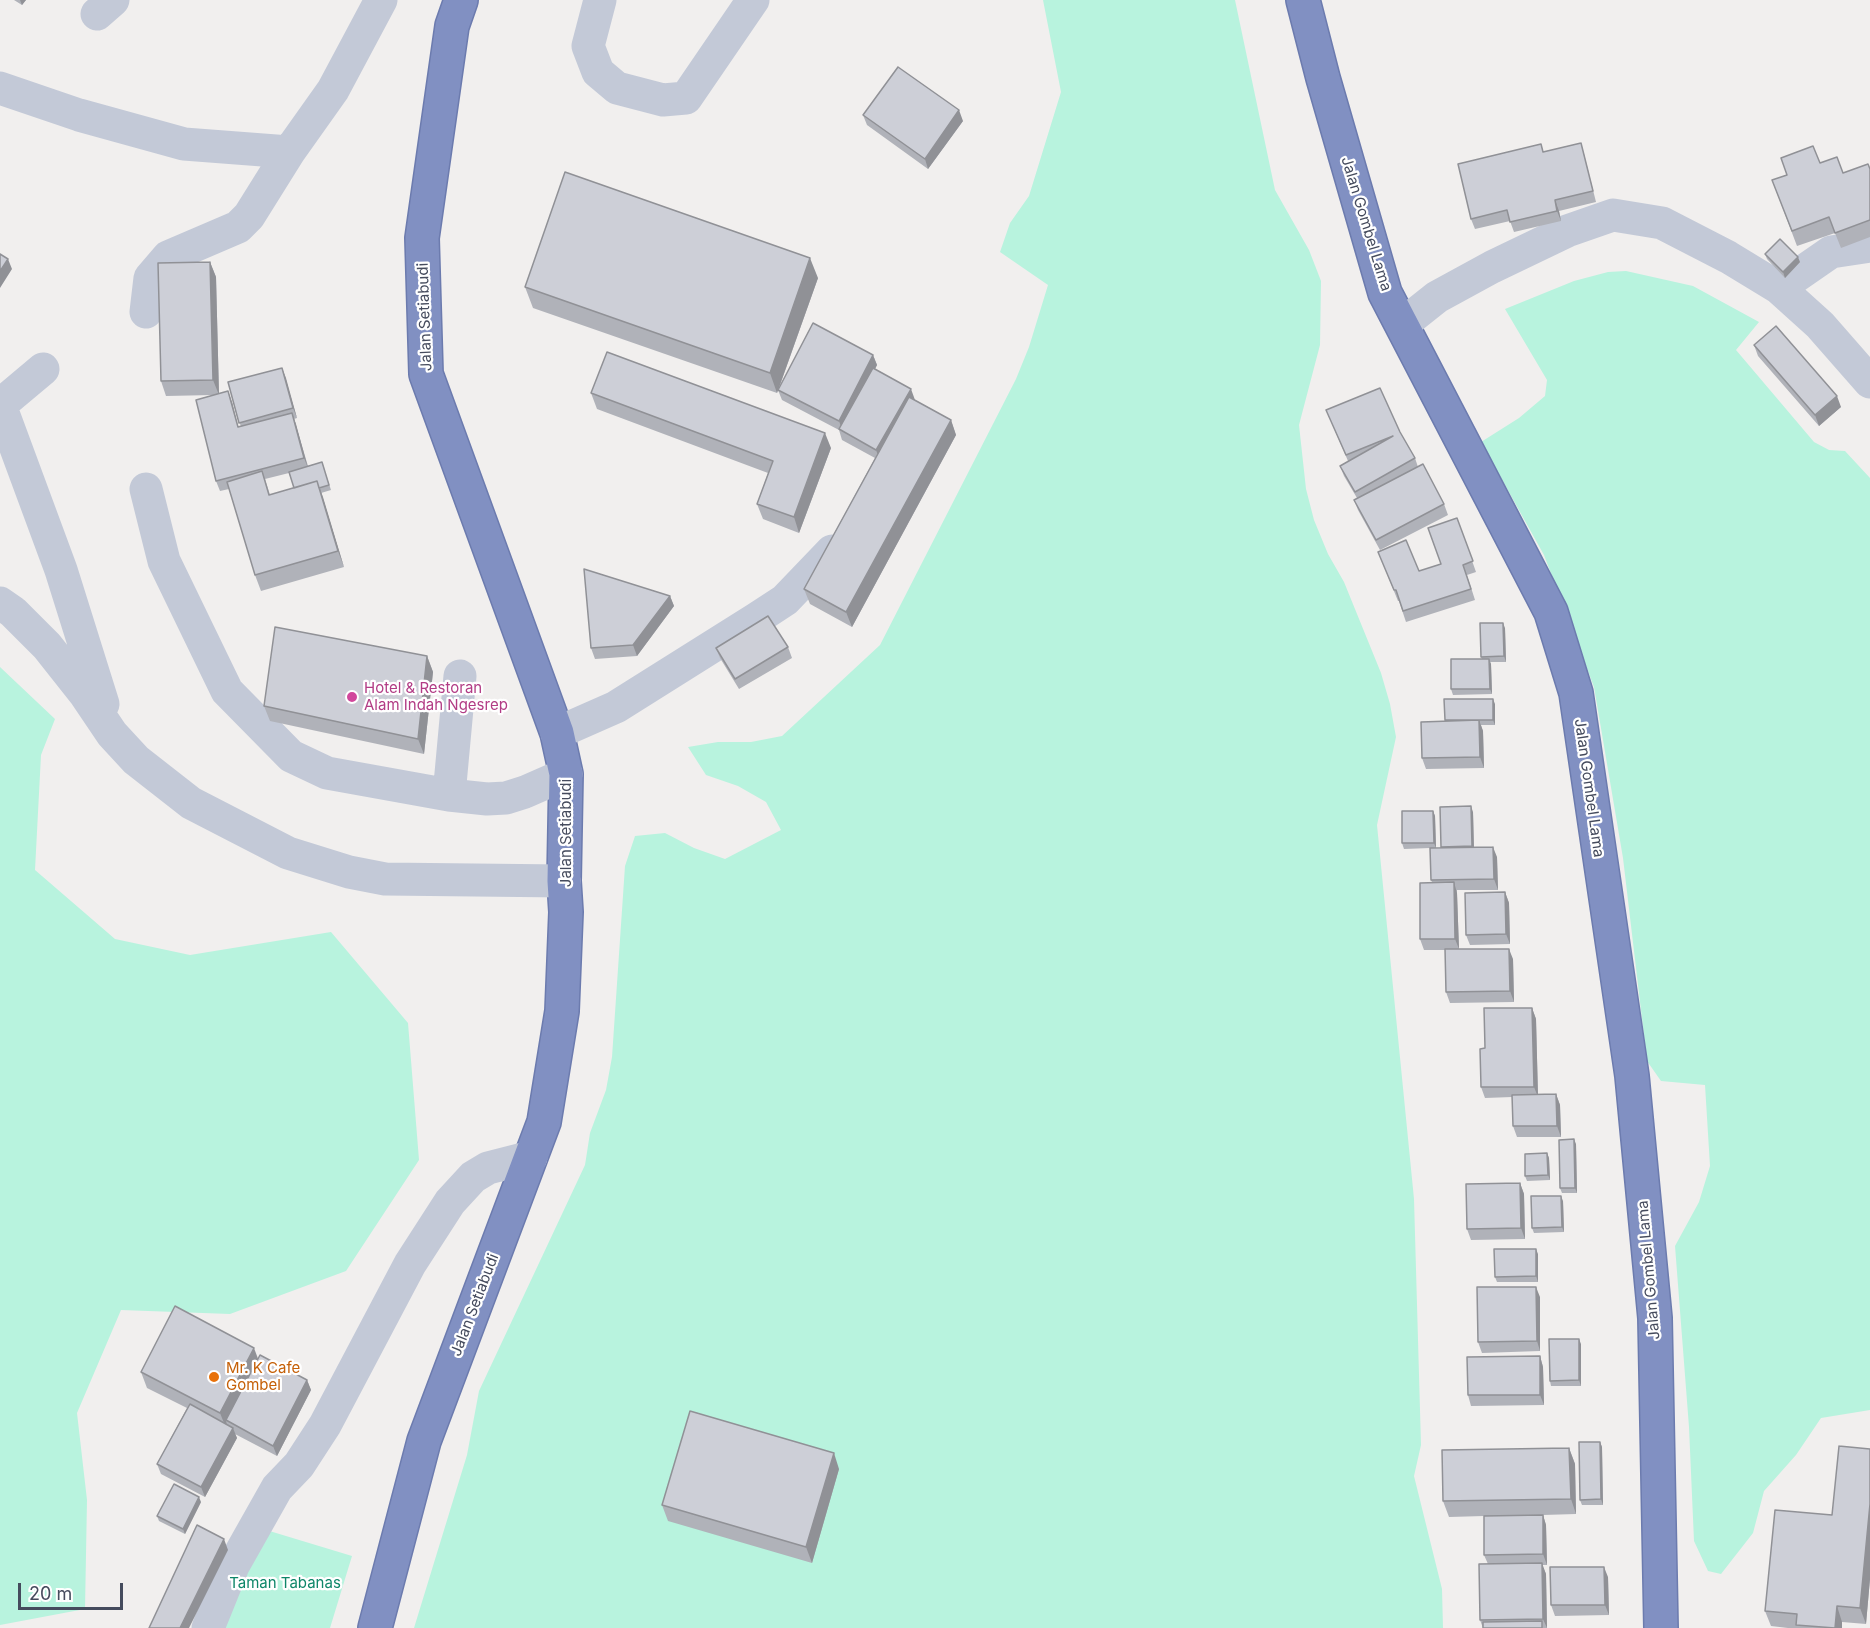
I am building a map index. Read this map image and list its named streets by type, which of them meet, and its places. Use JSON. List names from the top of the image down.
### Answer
{
  "streets": {
    "highway": ["Jalan Gombel Lama", "Jalan Setiabudi"]
  },
  "parks": ["Taman Tabanas"],
  "places": ["Hotel & Restoran Alam Indah Ngesrep", "Mr. K Cafe Gombel"],
  "scale_bar": "20 m"
}
